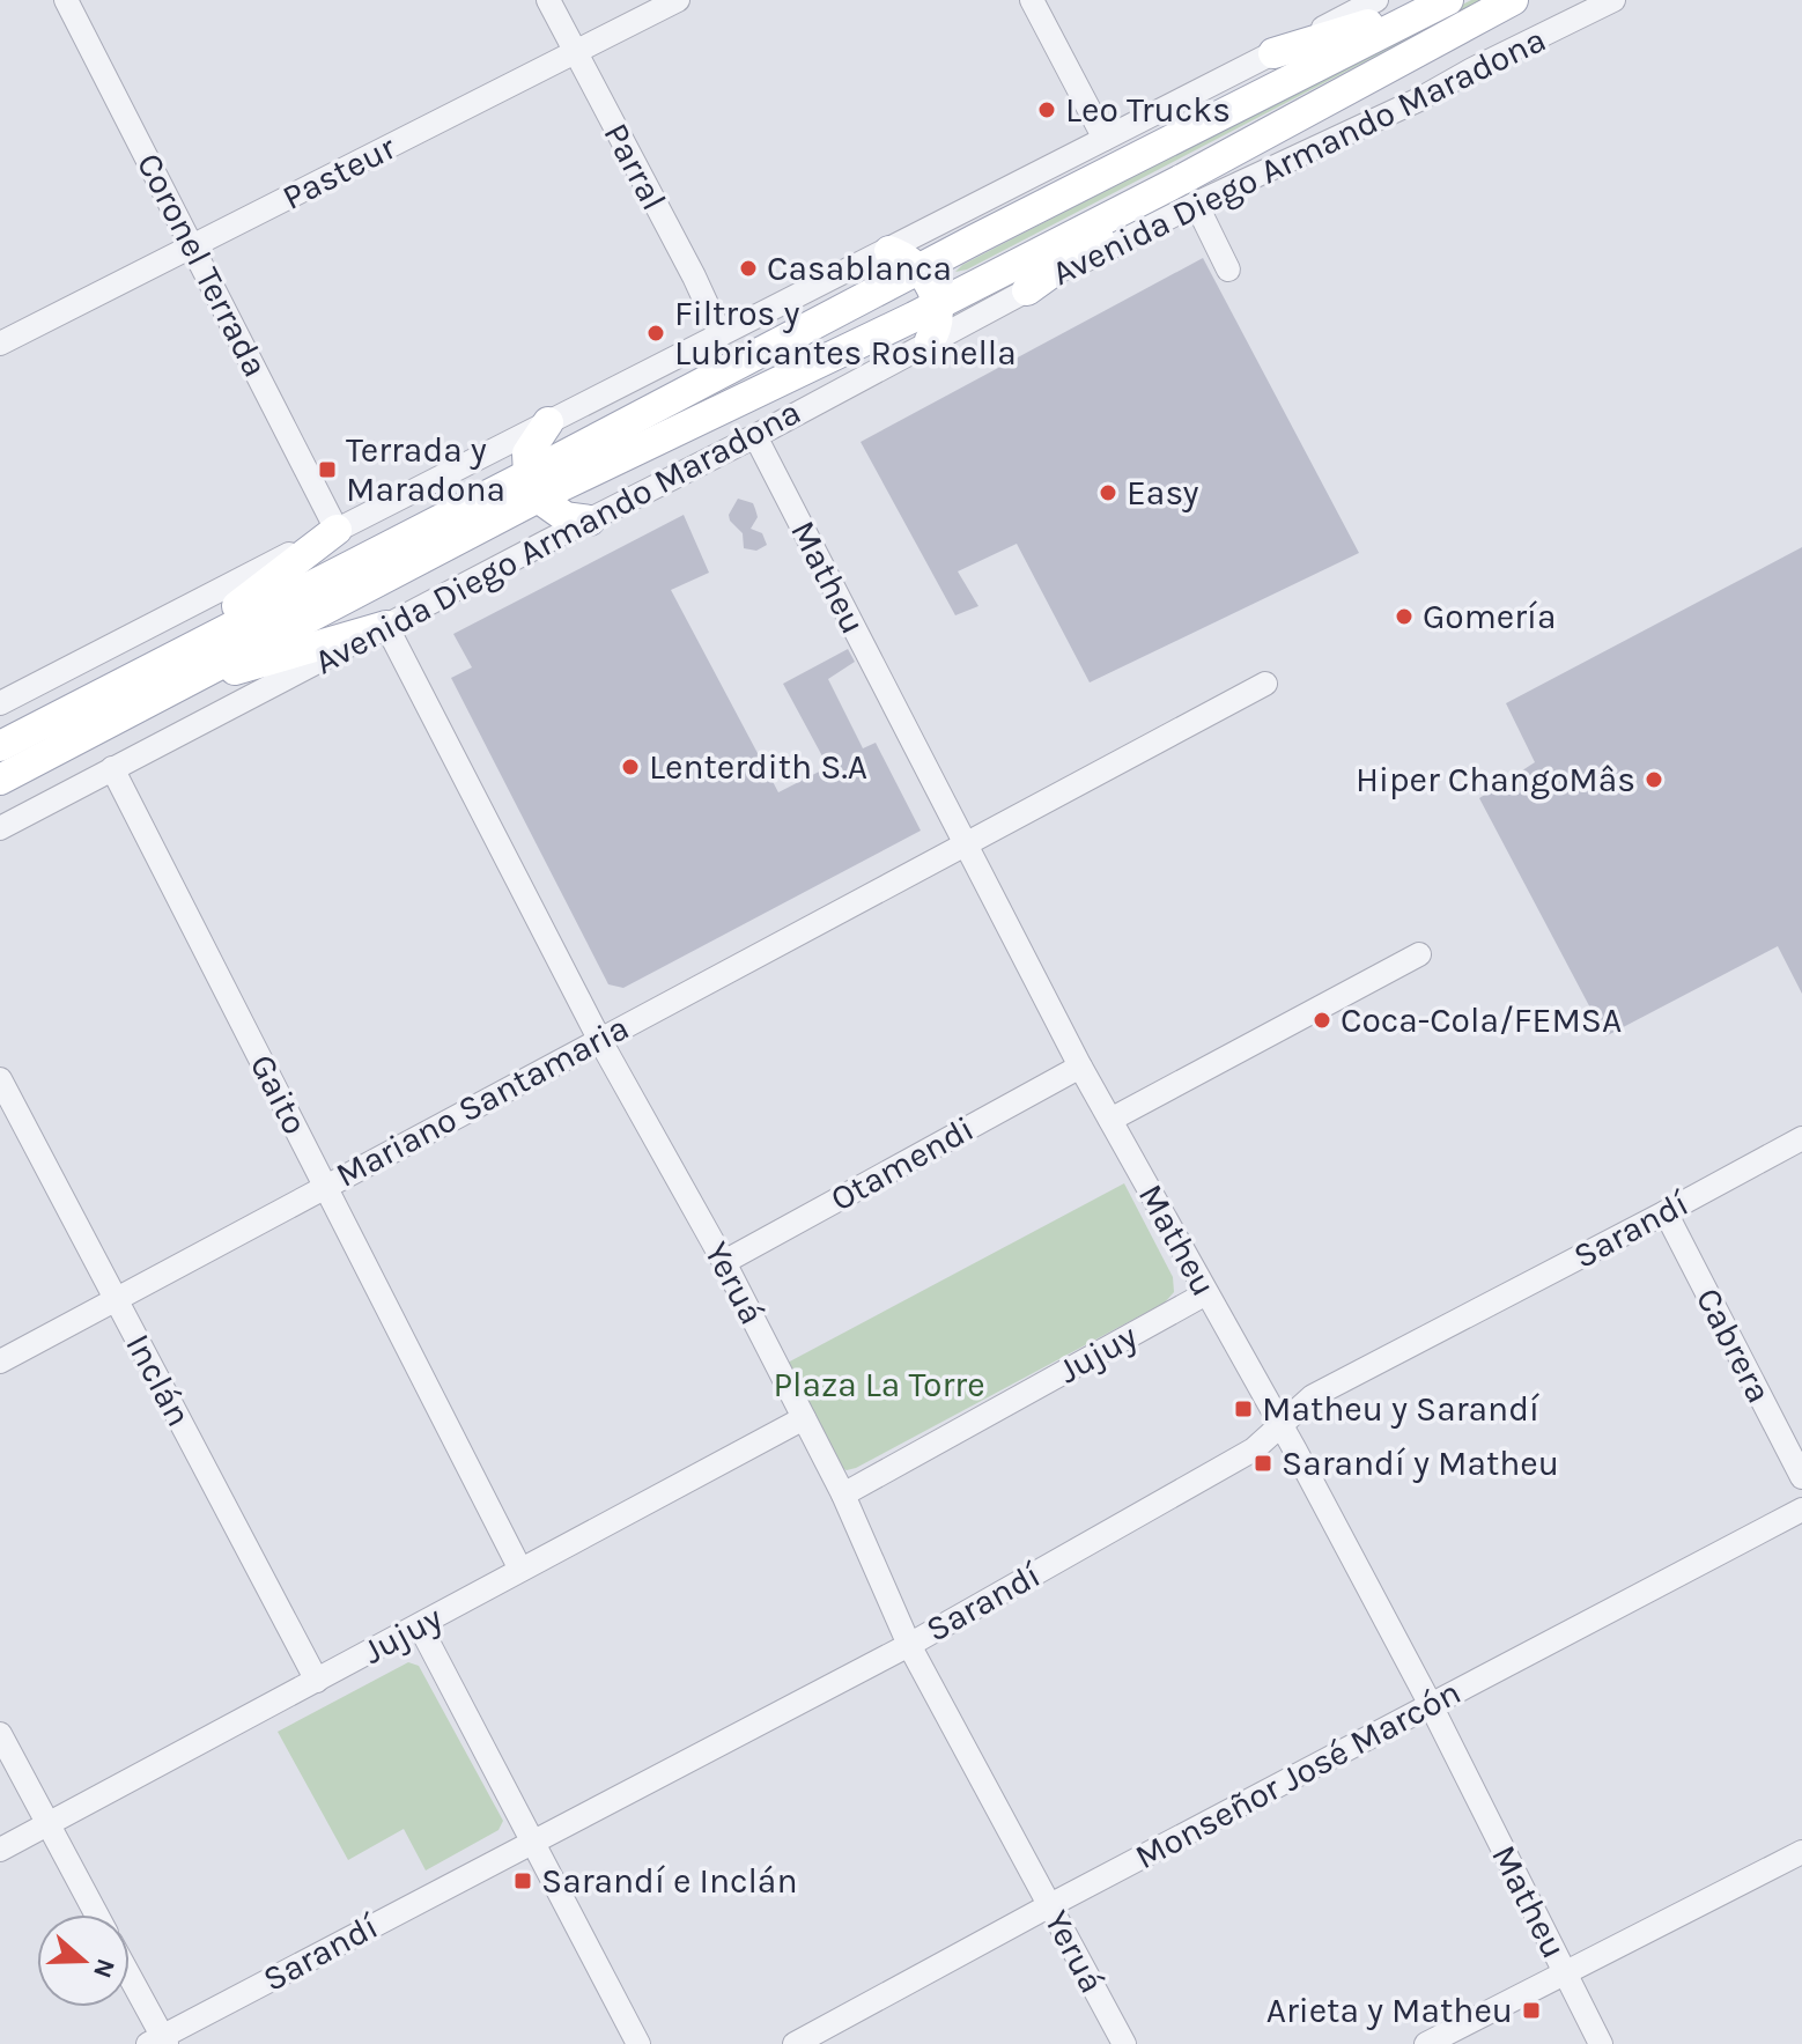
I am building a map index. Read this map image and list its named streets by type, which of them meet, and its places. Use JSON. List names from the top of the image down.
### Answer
{
  "streets": {
    "main road": ["Avenida Diego Armando Maradona"],
    "street": [
      "Parral",
      "Pasteur",
      "Coronel Terrada",
      "Matheu",
      "Gaito",
      "Mariano Santamaria",
      "Otamendi",
      "Sarandí",
      "Yeruá",
      "Cabrera",
      "Jujuy",
      "Inclán",
      "Monseñor José Marcón"
    ]
  },
  "crossings": [
    ["Avenida Diego Armando Maradona", "Matheu"],
    ["Avenida Diego Armando Maradona", "Gaito"],
    ["Avenida Diego Armando Maradona", "Yeruá"],
    ["Parral", "Pasteur"],
    ["Pasteur", "Coronel Terrada"],
    ["Matheu", "Mariano Santamaria"],
    ["Matheu", "Otamendi"],
    ["Matheu", "Sarandí"],
    ["Matheu", "Jujuy"],
    ["Matheu", "Monseñor José Marcón"],
    ["Gaito", "Mariano Santamaria"],
    ["Gaito", "Jujuy"],
    ["Mariano Santamaria", "Yeruá"],
    ["Mariano Santamaria", "Inclán"],
    ["Otamendi", "Yeruá"],
    ["Sarandí", "Yeruá"],
    ["Sarandí", "Cabrera"],
    ["Yeruá", "Jujuy"],
    ["Yeruá", "Monseñor José Marcón"],
    ["Jujuy", "Inclán"]
  ],
  "parks": ["Plaza La Torre"],
  "places": {
    "other": [
      "Leo Trucks",
      "Casablanca",
      "Filtros y Lubricantes Rosinella",
      "Easy",
      "Gomería",
      "Lenterdith S.A",
      "Hiper ChangoMâs",
      "Coca-Cola/FEMSA"
    ],
    "transit": [
      "Terrada y Maradona",
      "Matheu y Sarandí",
      "Sarandí y Matheu",
      "Sarandí e Inclán",
      "Arieta y Matheu"
    ]
  },
  "north": "right"
}
